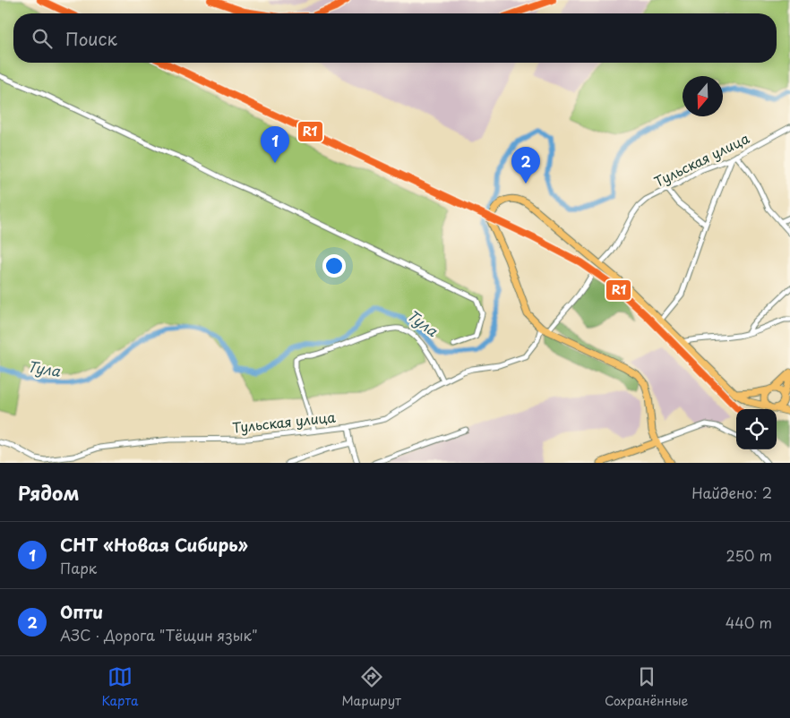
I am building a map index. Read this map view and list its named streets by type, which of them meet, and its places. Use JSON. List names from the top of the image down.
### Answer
{
  "streets": {
    "street": ["Тульская улица"]
  },
  "water": ["Тула"],
  "lines": ["transit line R1"],
  "north": "bottom",
  "page": {
    "search": "Поиск",
    "pins": ["1", "2"],
    "heading": ["Рядом", "Найдено: 2"],
    "list": [
      {
        "mark": "1",
        "name": "СНТ «Новая Сибирь»",
        "note": "Парк",
        "value": "250 m"
      },
      {
        "mark": "2",
        "name": "Опти",
        "note": "АЗС · Дорога \"Тёщин язык\"",
        "value": "440 m"
      }
    ],
    "nav": ["Карта", "Маршрут", "Сохранённые"]
  }
}
